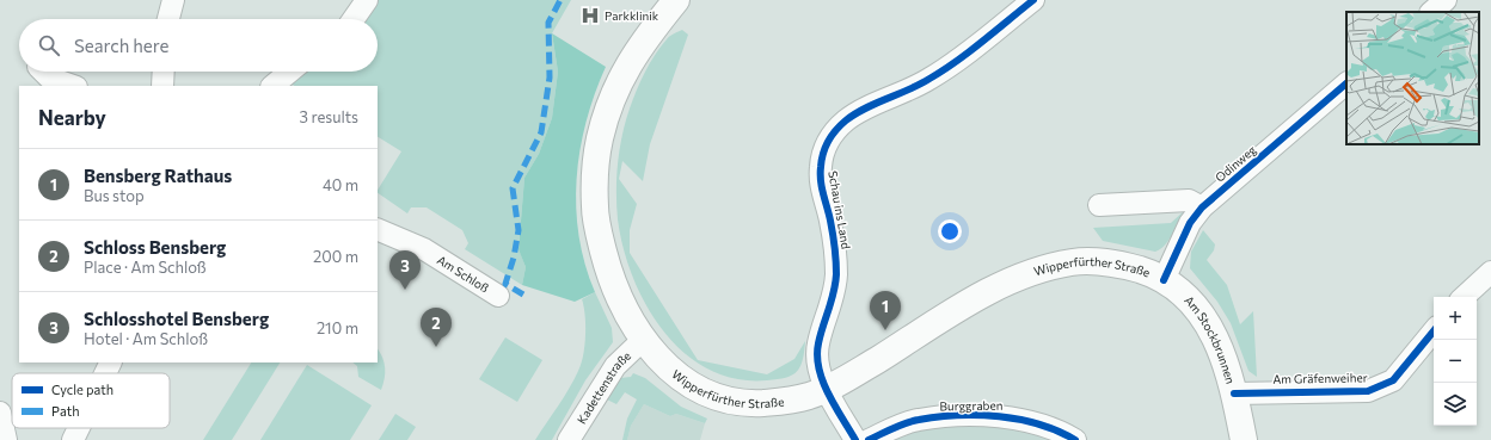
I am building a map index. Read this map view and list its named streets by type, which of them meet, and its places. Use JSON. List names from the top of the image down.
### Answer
{
  "streets": {
    "main road": ["Wipperfürther Straße", "Am Stockbrunnen"],
    "street": [
      "Odinweg",
      "Schau ins Land",
      "Am Schloß",
      "Am Gräfenweiher",
      "Kadettenstraße",
      "Burggraben"
    ]
  },
  "crossings": [
    ["Odinweg", "Wipperfürther Straße"],
    ["Odinweg", "Am Stockbrunnen"],
    ["Schau ins Land", "Wipperfürther Straße"],
    ["Wipperfürther Straße", "Am Stockbrunnen"],
    ["Wipperfürther Straße", "Kadettenstraße"],
    ["Am Stockbrunnen", "Am Gräfenweiher"]
  ],
  "places": {
    "hospital": ["Parkklinik"]
  },
  "legend": ["Cycle path", "Path"],
  "page": {
    "search": "Search here",
    "heading": ["Nearby", "3 results"],
    "list": [
      {
        "mark": "1",
        "name": "Bensberg Rathaus",
        "note": "Bus stop",
        "value": "40 m"
      },
      {
        "mark": "2",
        "name": "Schloss Bensberg",
        "note": "Place · Am Schloß",
        "value": "200 m"
      },
      {
        "mark": "3",
        "name": "Schlosshotel Bensberg",
        "note": "Hotel · Am Schloß",
        "value": "210 m"
      }
    ],
    "pins": ["3", "1", "2"],
    "map_buttons": ["+", "−"]
  }
}
